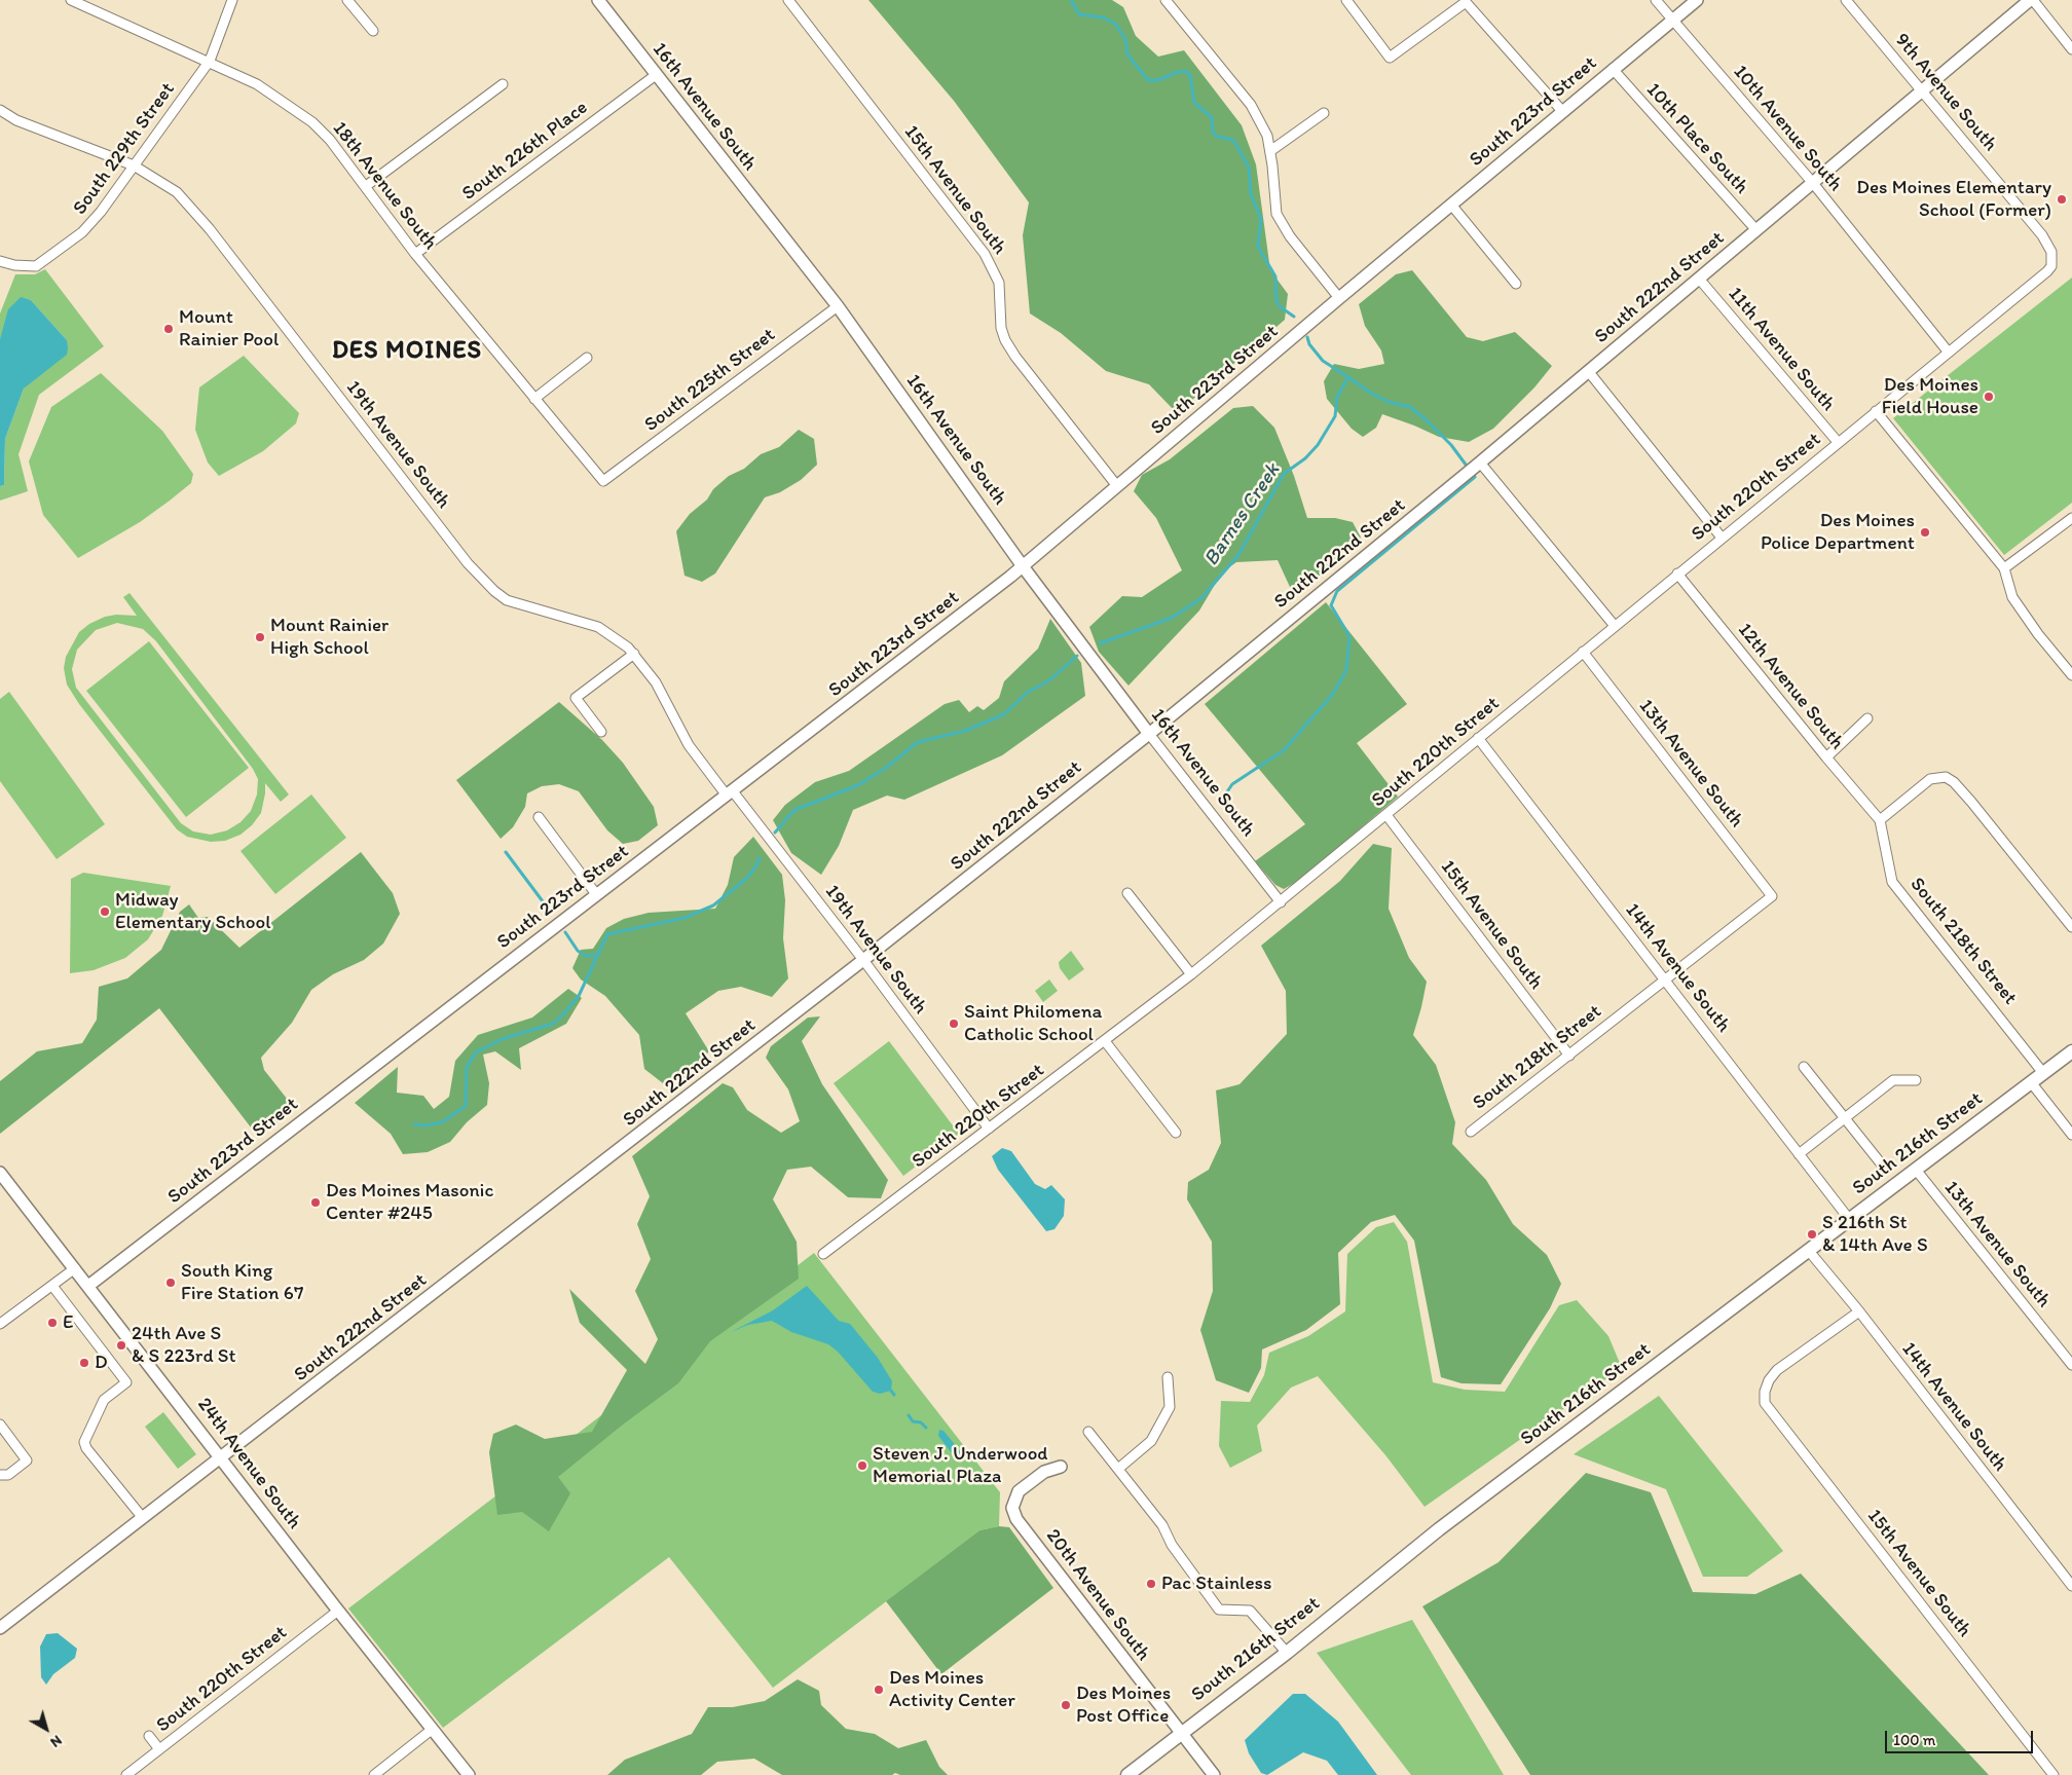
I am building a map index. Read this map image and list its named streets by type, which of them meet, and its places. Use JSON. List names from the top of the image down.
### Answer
{
  "streets": {
    "main road": ["South 216th Street"],
    "street": [
      "9th Avenue South",
      "16th Avenue South",
      "South 223rd Street",
      "10th Avenue South",
      "10th Place South",
      "South 229th Street",
      "South 226th Place",
      "18th Avenue South",
      "15th Avenue South",
      "South 222nd Street",
      "11th Avenue South",
      "South 225th Street",
      "19th Avenue South",
      "South 220th Street",
      "12th Avenue South",
      "13th Avenue South",
      "South 218th Street",
      "14th Avenue South",
      "24th Avenue South",
      "20th Avenue South"
    ]
  },
  "crossings": [
    ["9th Avenue South", "South 222nd Street"],
    ["9th Avenue South", "South 220th Street"],
    ["16th Avenue South", "South 223rd Street"],
    ["16th Avenue South", "South 226th Place"],
    ["16th Avenue South", "South 222nd Street"],
    ["16th Avenue South", "South 225th Street"],
    ["16th Avenue South", "South 220th Street"],
    ["South 223rd Street", "10th Avenue South"],
    ["South 223rd Street", "10th Place South"],
    ["South 223rd Street", "15th Avenue South"],
    ["South 223rd Street", "19th Avenue South"],
    ["South 223rd Street", "24th Avenue South"],
    ["10th Avenue South", "South 222nd Street"],
    ["10th Avenue South", "South 220th Street"],
    ["10th Place South", "South 222nd Street"],
    ["South 229th Street", "18th Avenue South"],
    ["South 229th Street", "19th Avenue South"],
    ["South 226th Place", "18th Avenue South"],
    ["18th Avenue South", "South 225th Street"],
    ["15th Avenue South", "South 220th Street"],
    ["15th Avenue South", "South 218th Street"],
    ["15th Avenue South", "14th Avenue South"],
    ["South 222nd Street", "11th Avenue South"],
    ["South 222nd Street", "19th Avenue South"],
    ["South 222nd Street", "24th Avenue South"],
    ["11th Avenue South", "South 220th Street"],
    ["19th Avenue South", "South 220th Street"],
    ["South 220th Street", "12th Avenue South"],
    ["South 220th Street", "13th Avenue South"],
    ["South 220th Street", "14th Avenue South"],
    ["South 220th Street", "24th Avenue South"],
    ["12th Avenue South", "South 218th Street"],
    ["13th Avenue South", "South 218th Street"],
    ["13th Avenue South", "South 216th Street"],
    ["South 218th Street", "14th Avenue South"],
    ["South 218th Street", "South 216th Street"],
    ["14th Avenue South", "South 216th Street"],
    ["South 216th Street", "20th Avenue South"]
  ],
  "districts": ["DES MOINES"],
  "water": ["Barnes Creek"],
  "places": [
    "Des Moines Elementary School (Former)",
    "Mount Rainier Pool",
    "Des Moines Field House",
    "Des Moines Police Department",
    "Mount Rainier High School",
    "Midway Elementary School",
    "Saint Philomena Catholic School",
    "Des Moines Masonic Center #245",
    "S 216th St & 14th Ave S",
    "South King Fire Station 67",
    "E",
    "24th Ave S & S 223rd St",
    "D",
    "Steven J. Underwood Memorial Plaza",
    "Pac Stainless",
    "Des Moines Activity Center",
    "Des Moines Post Office"
  ],
  "scale_bar": "100 m",
  "north": "bottom right"
}
